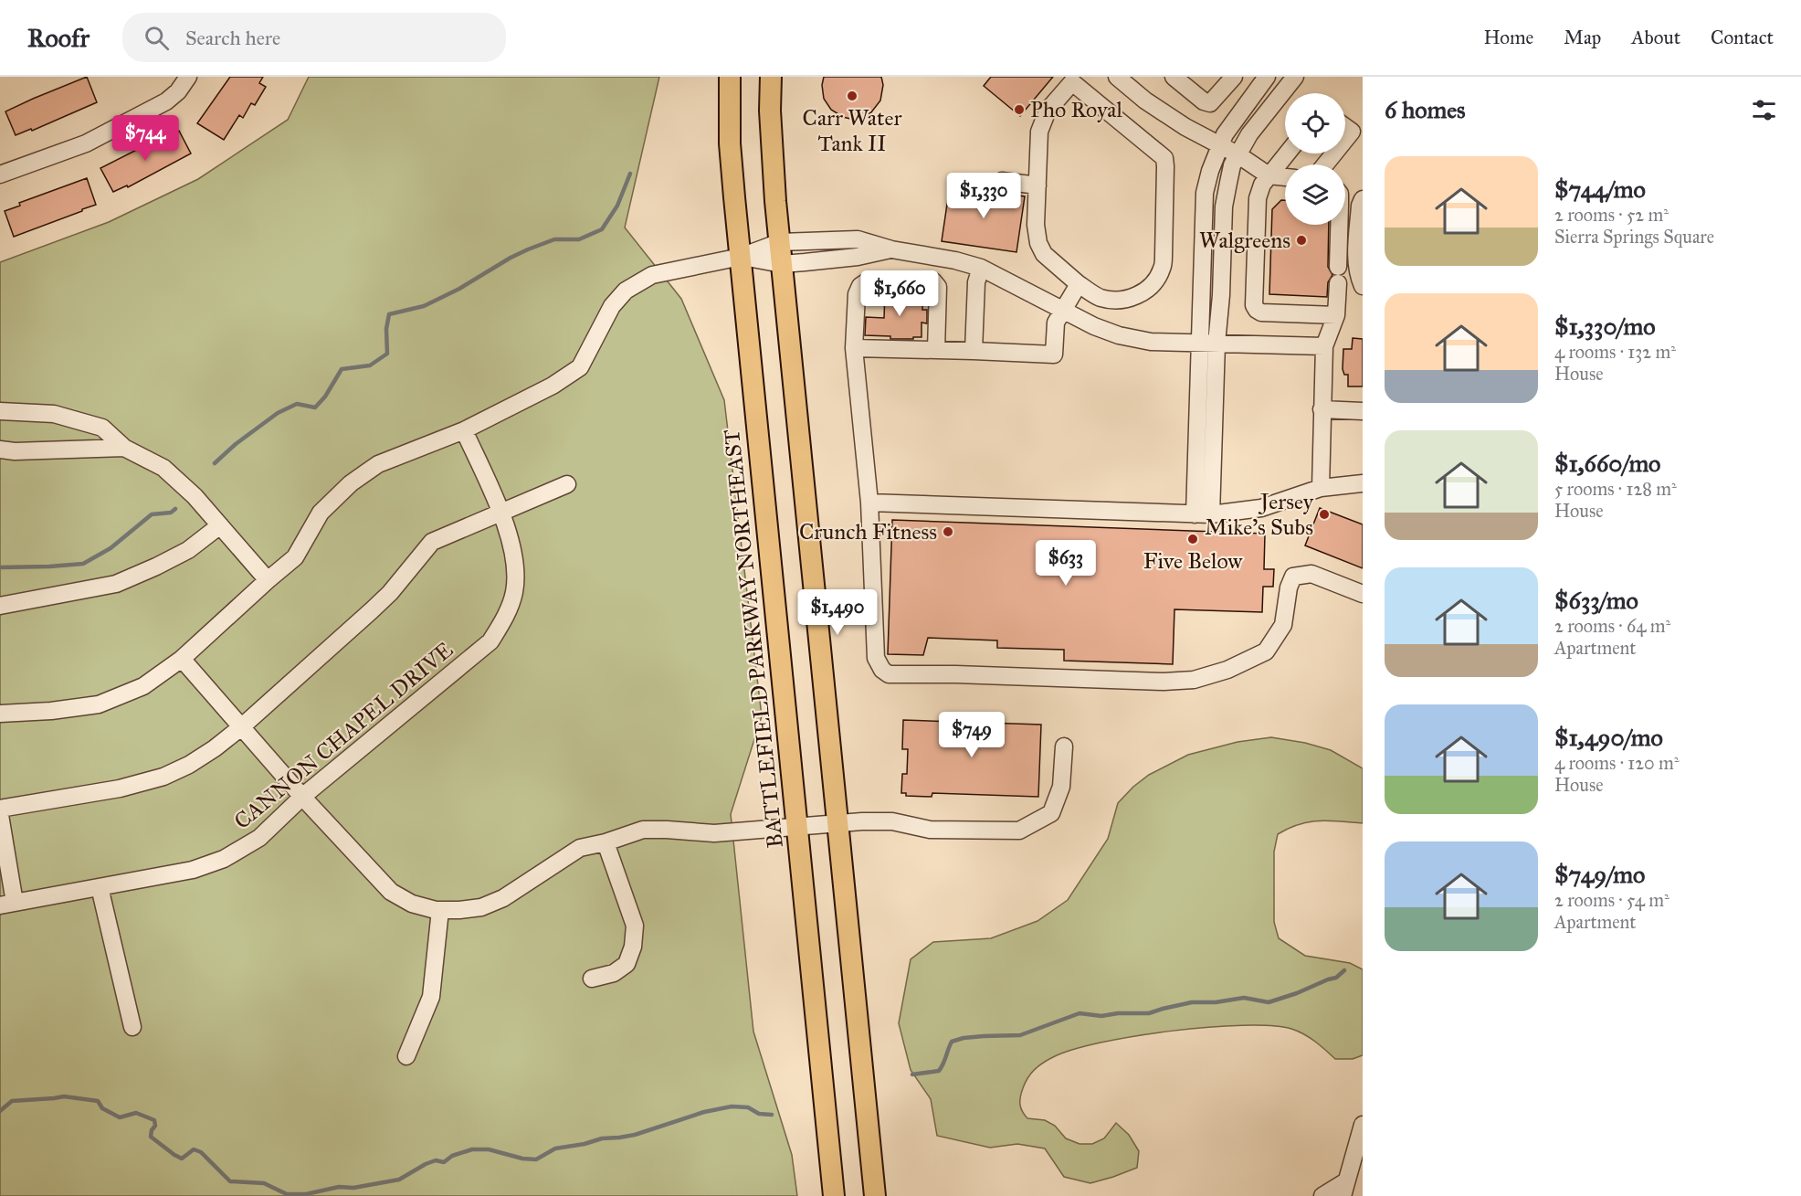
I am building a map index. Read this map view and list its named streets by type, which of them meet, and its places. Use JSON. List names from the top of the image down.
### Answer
{
  "streets": {
    "main road": ["BATTLEFIELD PARKWAY NORTHEAST"],
    "street": ["CANNON CHAPEL DRIVE"]
  },
  "places": [
    "Carr Water Tank II",
    "Pho Royal",
    "Walgreens",
    "Jersey Mike's Subs",
    "Crunch Fitness",
    "Five Below"
  ],
  "page": {
    "header": "Roofr",
    "search": "Search here",
    "nav": [
      "Home",
      "Map",
      "About",
      "Contact"
    ],
    "heading": "6 homes",
    "price": [
      "$744",
      "$1,330",
      "$1,660",
      "$633",
      "$1,490",
      "$749"
    ],
    "list": [
      {
        "name": "$744/mo",
        "note": "2 rooms · 52 m² · Sierra Springs Square"
      },
      {
        "name": "$1,330/mo",
        "note": "4 rooms · 132 m² · House"
      },
      {
        "name": "$1,660/mo",
        "note": "5 rooms · 128 m² · House"
      },
      {
        "name": "$633/mo",
        "note": "2 rooms · 64 m² · Apartment"
      },
      {
        "name": "$1,490/mo",
        "note": "4 rooms · 120 m² · House"
      },
      {
        "name": "$749/mo",
        "note": "2 rooms · 54 m² · Apartment"
      }
    ]
  }
}
